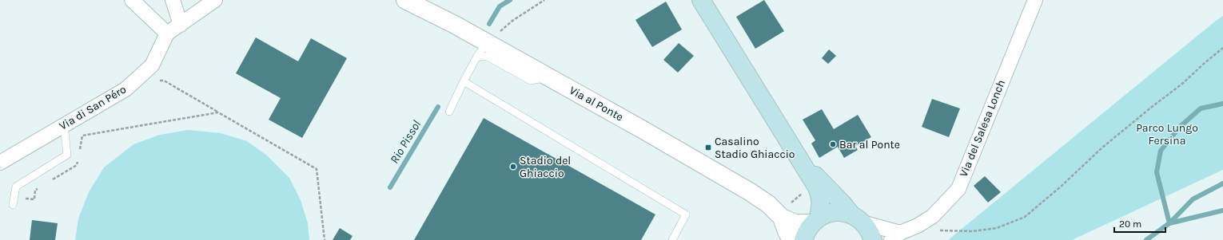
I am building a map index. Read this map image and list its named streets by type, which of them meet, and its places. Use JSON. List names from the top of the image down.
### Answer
{
  "streets": {
    "street": ["Via al Ponte", "Via di San Péro", "Via del Salesa Lonch"]
  },
  "water": ["Rio Pissol"],
  "parks": ["Parco Lungo Fersina"],
  "places": {
    "other": ["Bar al Ponte", "Stadio del Ghiaccio"],
    "transit": ["Casalino Stadio Ghiaccio"]
  },
  "scale_bar": "20 m"
}
